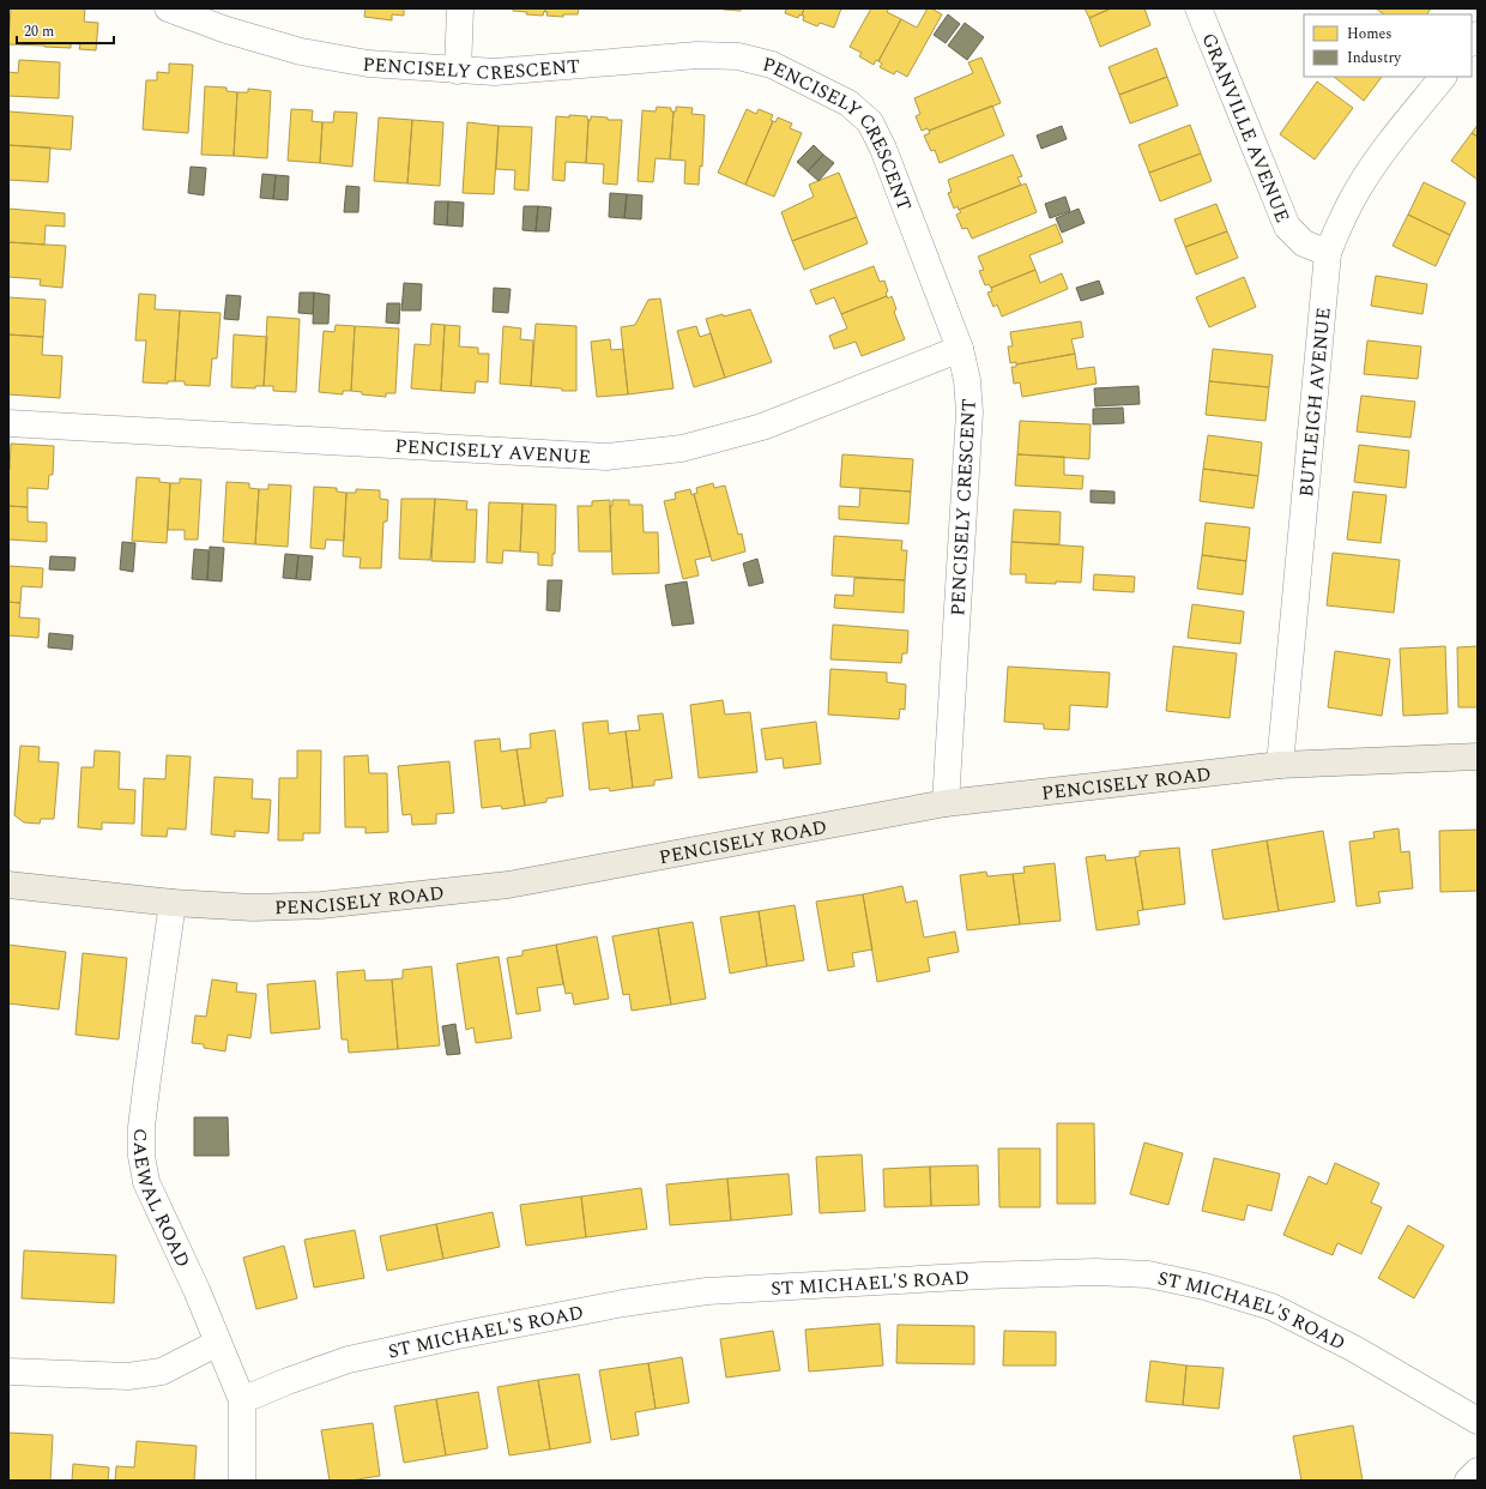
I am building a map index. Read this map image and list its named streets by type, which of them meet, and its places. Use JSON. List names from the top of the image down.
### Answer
{
  "streets": {
    "main road": ["PENCISELY ROAD"],
    "street": [
      "PENCISELY CRESCENT",
      "GRANVILLE AVENUE",
      "BUTLEIGH AVENUE",
      "PENCISELY AVENUE",
      "CAEWAL ROAD",
      "ST MICHAEL'S ROAD"
    ]
  },
  "crossings": [
    ["PENCISELY CRESCENT", "PENCISELY AVENUE"],
    ["PENCISELY CRESCENT", "PENCISELY ROAD"],
    ["GRANVILLE AVENUE", "BUTLEIGH AVENUE"],
    ["BUTLEIGH AVENUE", "PENCISELY ROAD"],
    ["PENCISELY ROAD", "CAEWAL ROAD"],
    ["CAEWAL ROAD", "ST MICHAEL'S ROAD"]
  ],
  "legend": ["Homes", "Industry"],
  "scale_bar": "20 m"
}
